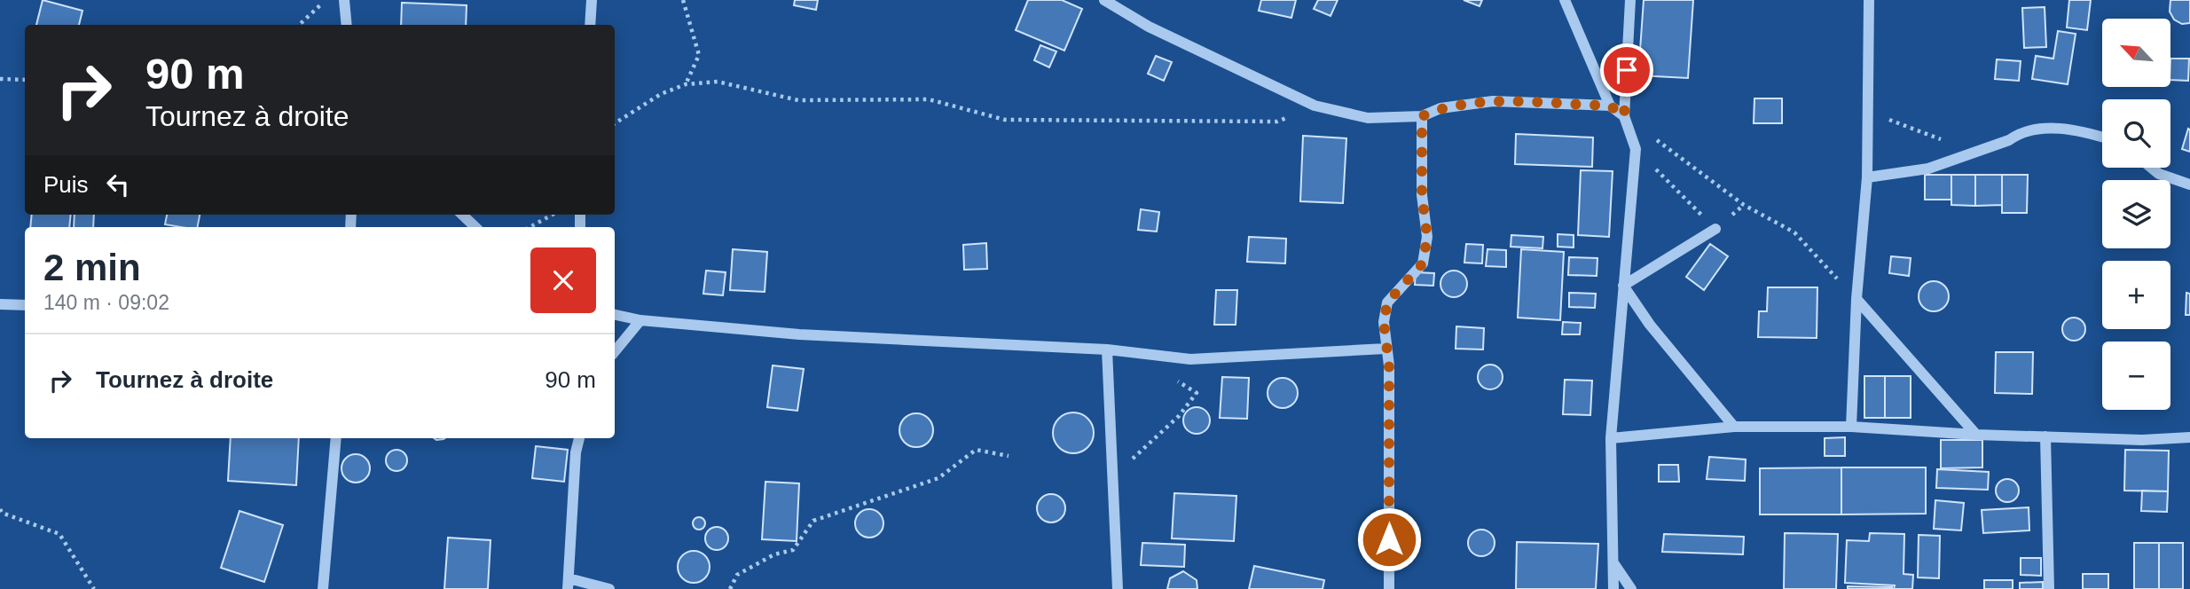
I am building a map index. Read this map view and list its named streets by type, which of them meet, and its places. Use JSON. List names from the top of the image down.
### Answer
{
  "north": "top left",
  "page": {
    "map_buttons": ["+", "−"],
    "turn": ["90 m", "Tournez à droite"],
    "then": "Puis",
    "heading": ["2 min", "140 m · 09:02"],
    "list": [
      {
        "name": "Tournez à droite",
        "value": "90 m"
      }
    ]
  }
}
